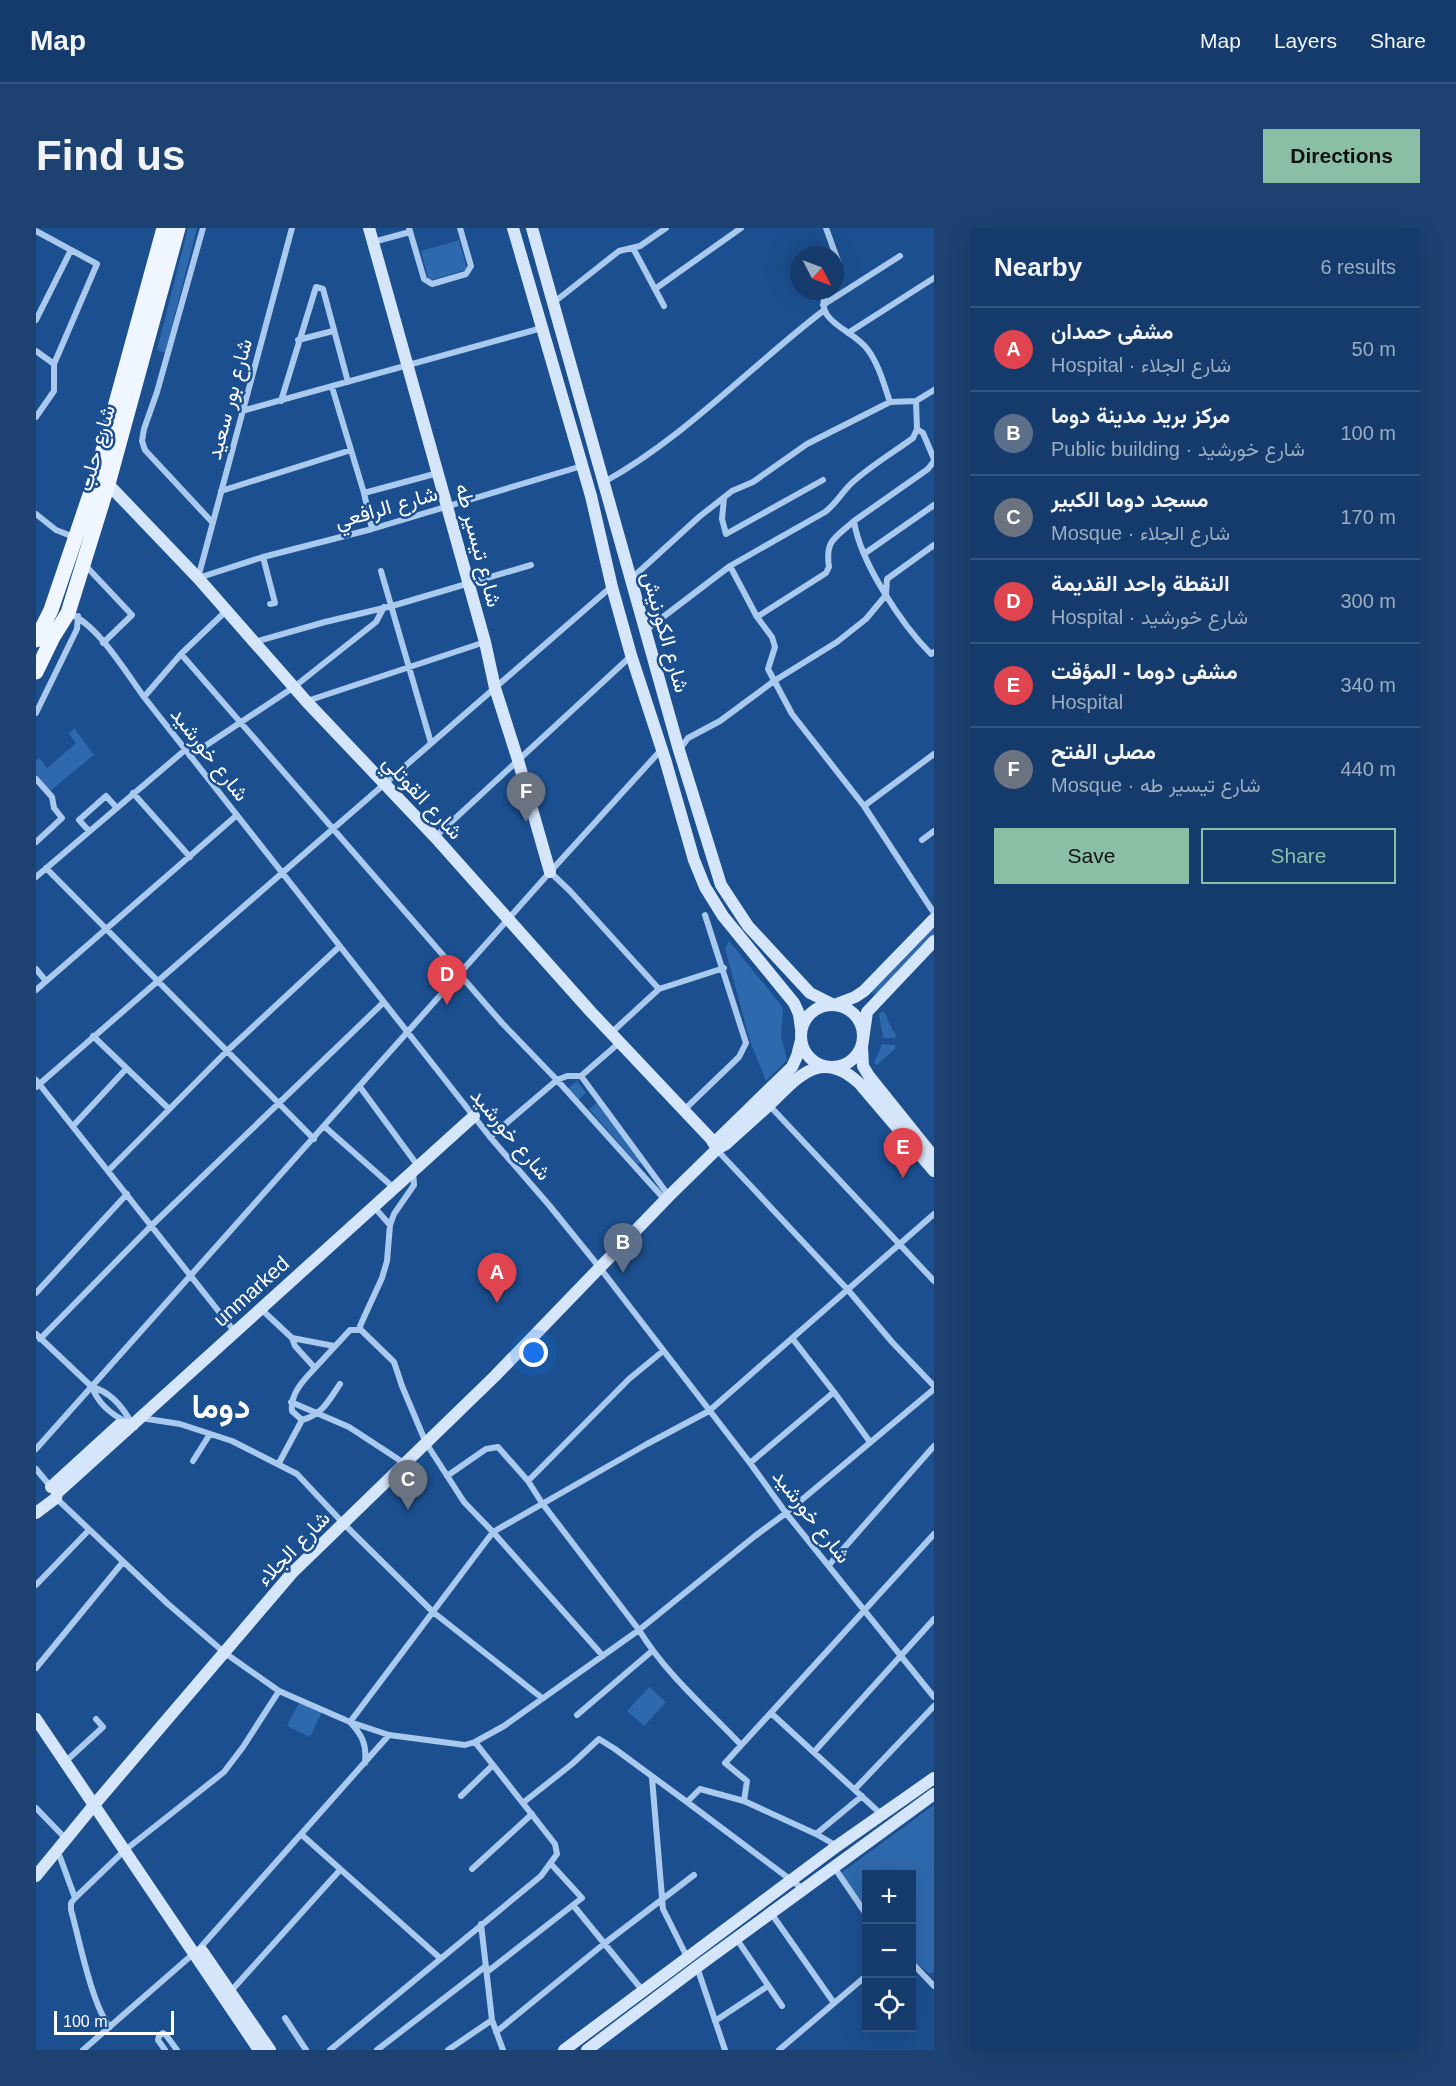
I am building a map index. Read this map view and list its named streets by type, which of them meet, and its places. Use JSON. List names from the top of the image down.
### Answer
{
  "streets": {
    "main road": ["شارع حلب"],
    "street": [
      "شارع بور سعيد",
      "شارع الرافعي",
      "شارع تيسير طه",
      "شارع الكورنيش",
      "شارع خورشيد",
      "شارع القوتلي",
      "unmarked",
      "شارع الجلاء"
    ]
  },
  "crossings": [
    ["شارع بور سعيد", "شارع الرافعي"],
    ["شارع بور سعيد", "شارع القوتلي"],
    ["شارع حلب", "شارع خورشيد"],
    ["شارع حلب", "شارع القوتلي"],
    ["شارع الرافعي", "شارع تيسير طه"],
    ["شارع الرافعي", "شارع الكورنيش"],
    ["شارع الرافعي", "شارع القوتلي"],
    ["شارع خورشيد", "unmarked"],
    ["شارع خورشيد", "شارع الجلاء"],
    ["شارع القوتلي", "شارع الجلاء"]
  ],
  "districts": ["دوما"],
  "scale_bar": "100 m",
  "north": "bottom right",
  "page": {
    "header": "Map",
    "nav": ["Map", "Layers", "Share"],
    "buttons": [
      "Directions",
      ["Save", "Share"]
    ],
    "title": "Find us",
    "heading": ["Nearby", "6 results"],
    "list": [
      {
        "mark": "A",
        "name": "مشفى حمدان",
        "note": "Hospital · شارع الجلاء",
        "value": "50 m"
      },
      {
        "mark": "B",
        "name": "مركز بريد مدينة دوما",
        "note": "Public building · شارع خورشيد",
        "value": "100 m"
      },
      {
        "mark": "C",
        "name": "مسجد دوما الكبير",
        "note": "Mosque · شارع الجلاء",
        "value": "170 m"
      },
      {
        "mark": "D",
        "name": "النقطة واحد القديمة",
        "note": "Hospital · شارع خورشيد",
        "value": "300 m"
      },
      {
        "mark": "E",
        "name": "مشفى دوما - المؤقت",
        "note": "Hospital",
        "value": "340 m"
      },
      {
        "mark": "F",
        "name": "مصلى الفتح",
        "note": "Mosque · شارع تيسير طه",
        "value": "440 m"
      }
    ],
    "pins": [
      "F",
      "D",
      "E",
      "B",
      "A",
      "C"
    ],
    "map_buttons": ["+", "−"],
    "scale": "100 m"
  }
}
